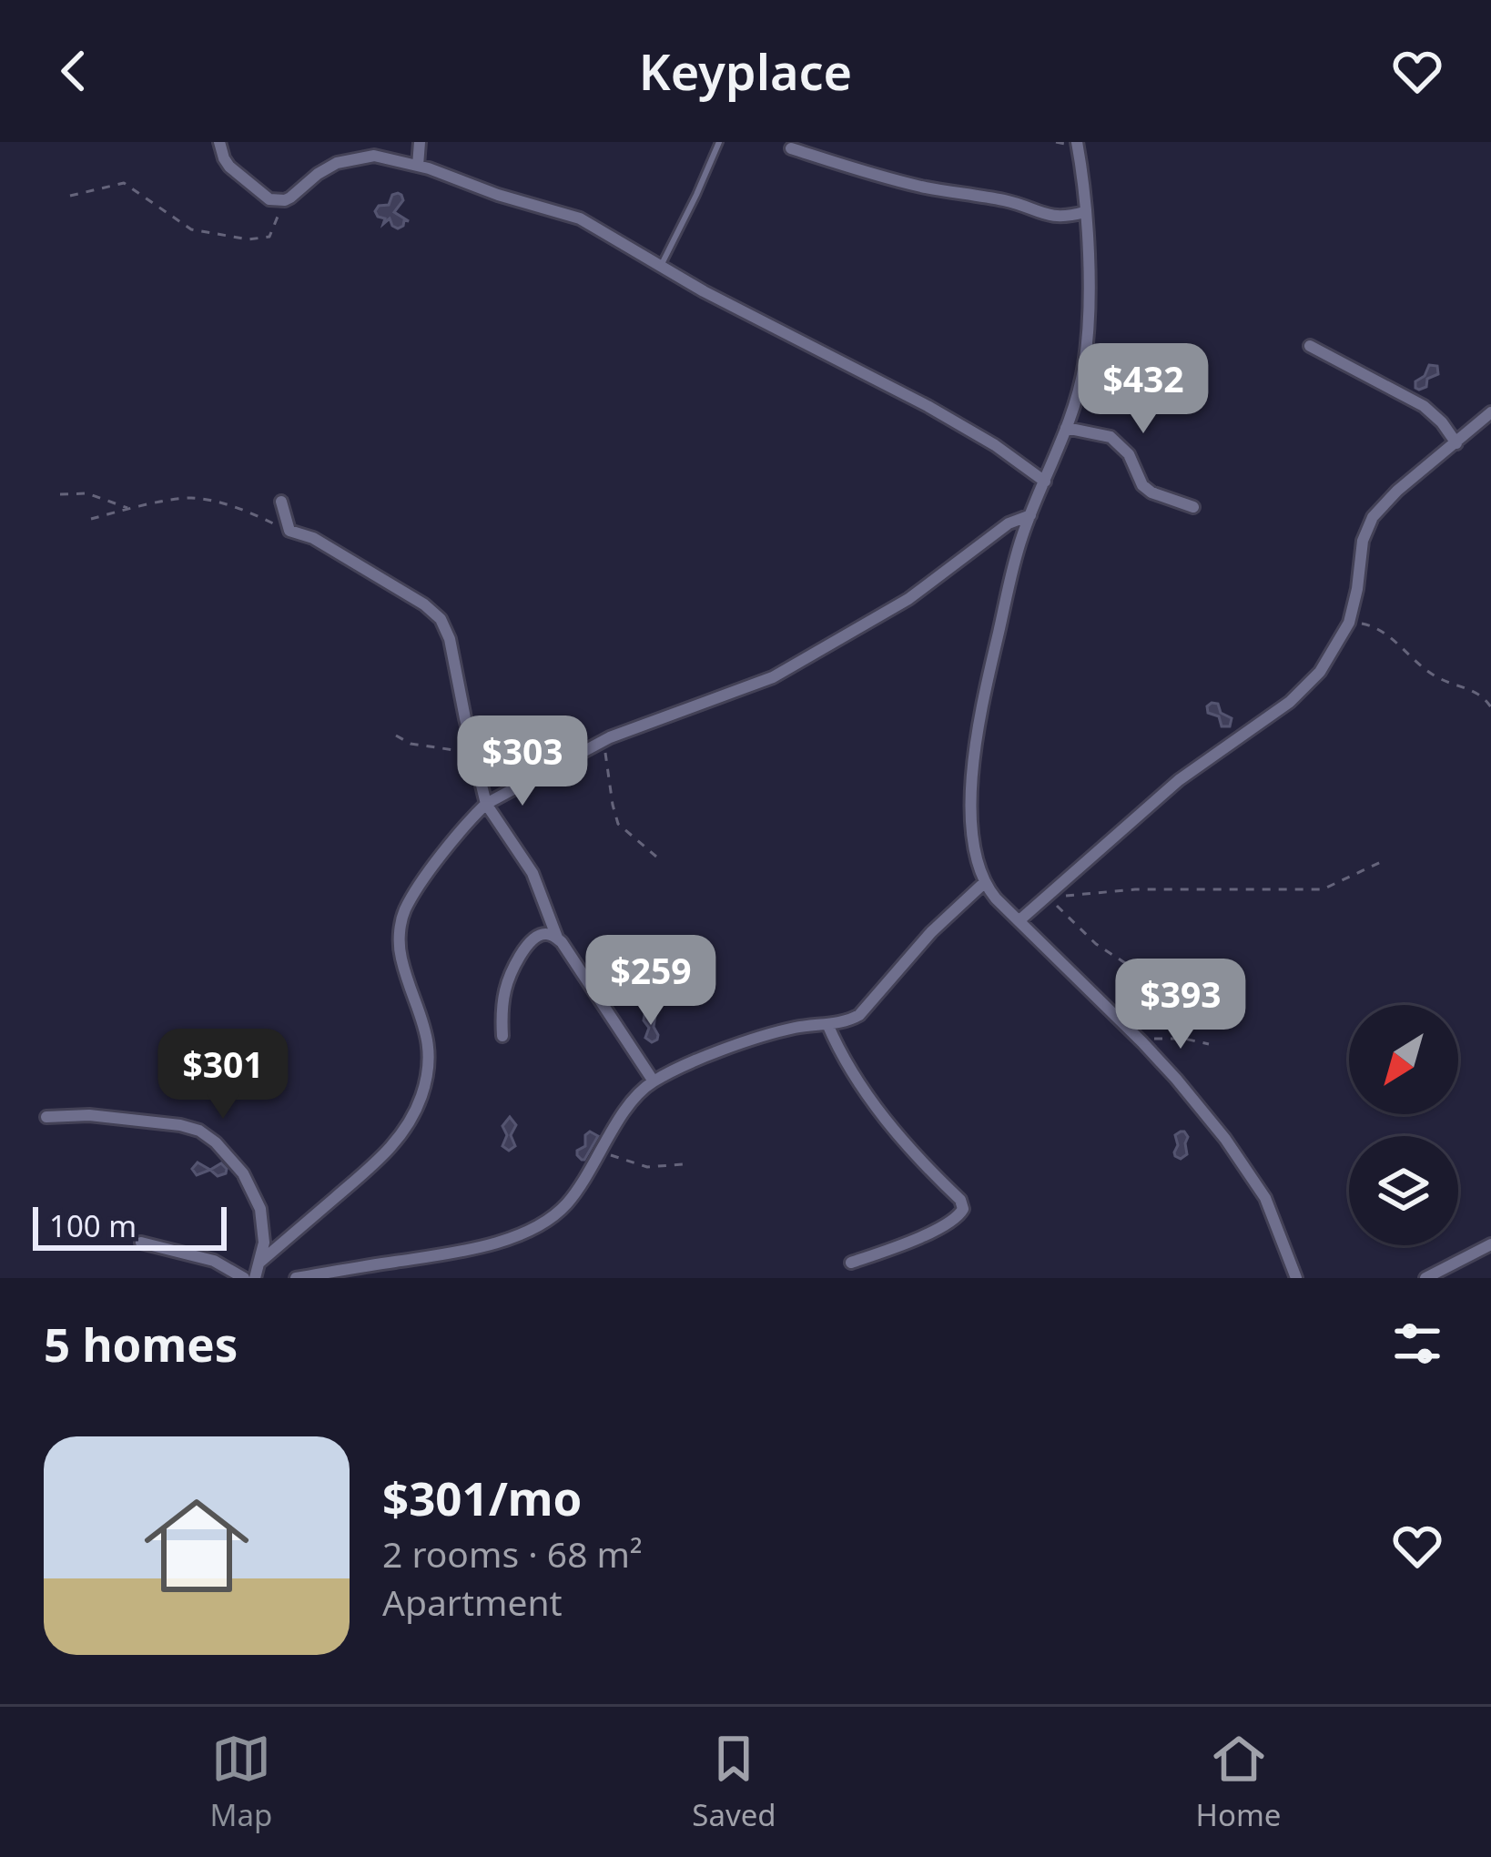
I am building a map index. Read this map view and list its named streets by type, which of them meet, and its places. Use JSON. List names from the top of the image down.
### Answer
{
  "scale_bar": "100 m",
  "north": "bottom left",
  "page": {
    "header": "Keyplace",
    "price": [
      "$432",
      "$303",
      "$259",
      "$393",
      "$301"
    ],
    "scale": "100 m",
    "heading": "5 homes",
    "list": [
      {
        "name": "$301/mo",
        "note": "2 rooms · 68 m² · Apartment"
      }
    ],
    "tabs": ["Map", "Saved", "Home"]
  }
}
